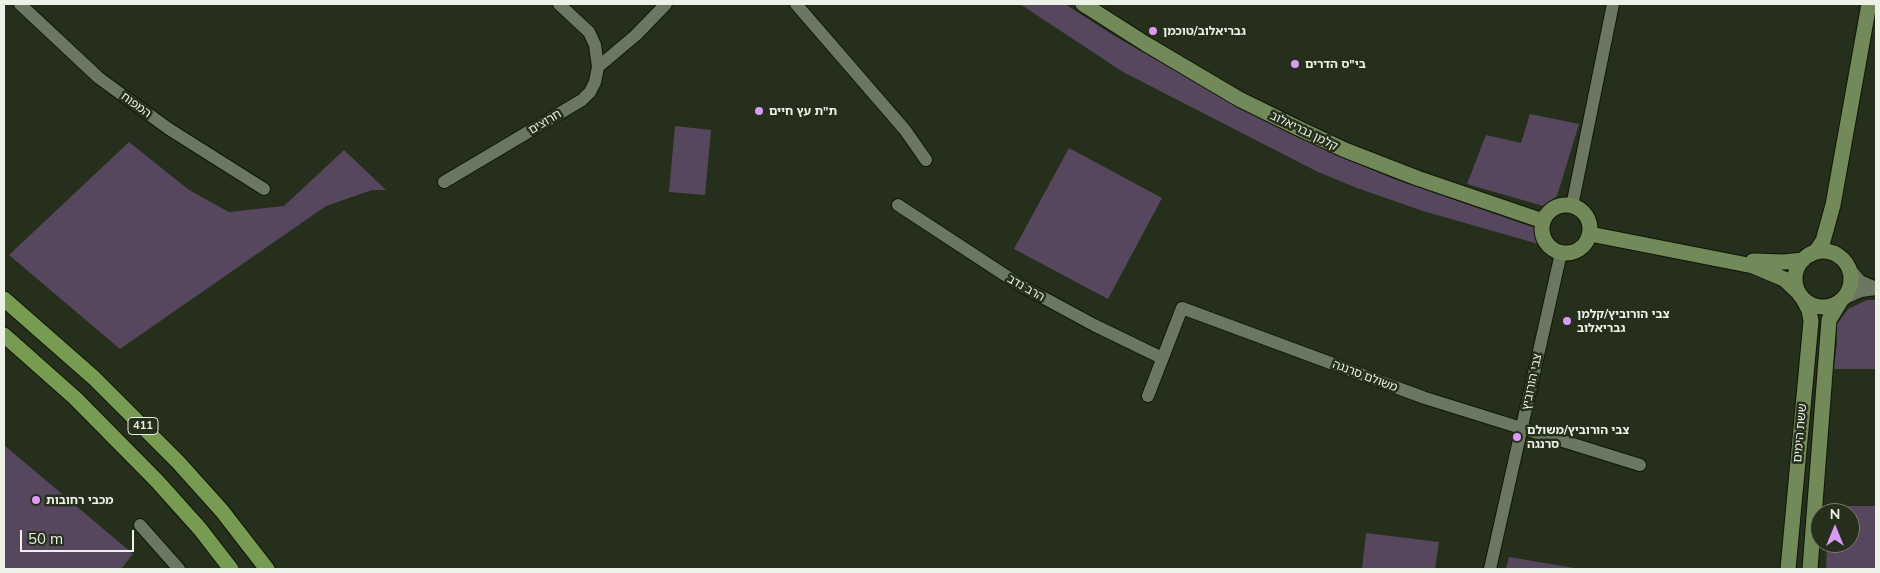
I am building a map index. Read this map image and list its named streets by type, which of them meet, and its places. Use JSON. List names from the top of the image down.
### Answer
{
  "streets": {
    "main road": ["411"],
    "street": [
      "המפוח",
      "חרוצים",
      "קלמן גבריאלוב",
      "הרב נדב",
      "משולם סרנגה",
      "צבי הורוביץ",
      "ששת הימים"
    ]
  },
  "crossings": [
    ["קלמן גבריאלוב", "צבי הורוביץ"],
    ["הרב נדב", "משולם סרנגה"],
    ["משולם סרנגה", "צבי הורוביץ"]
  ],
  "places": [
    "גבריאלוב/טוכמן",
    "בי\"ס הדרים",
    "ת\"ת עץ חיים",
    "צבי הורוביץ/קלמן גבריאלוב",
    "צבי הורוביץ/משולם סרנגה",
    "מכבי רחובות"
  ],
  "scale_bar": "50 m",
  "north": "top"
}
